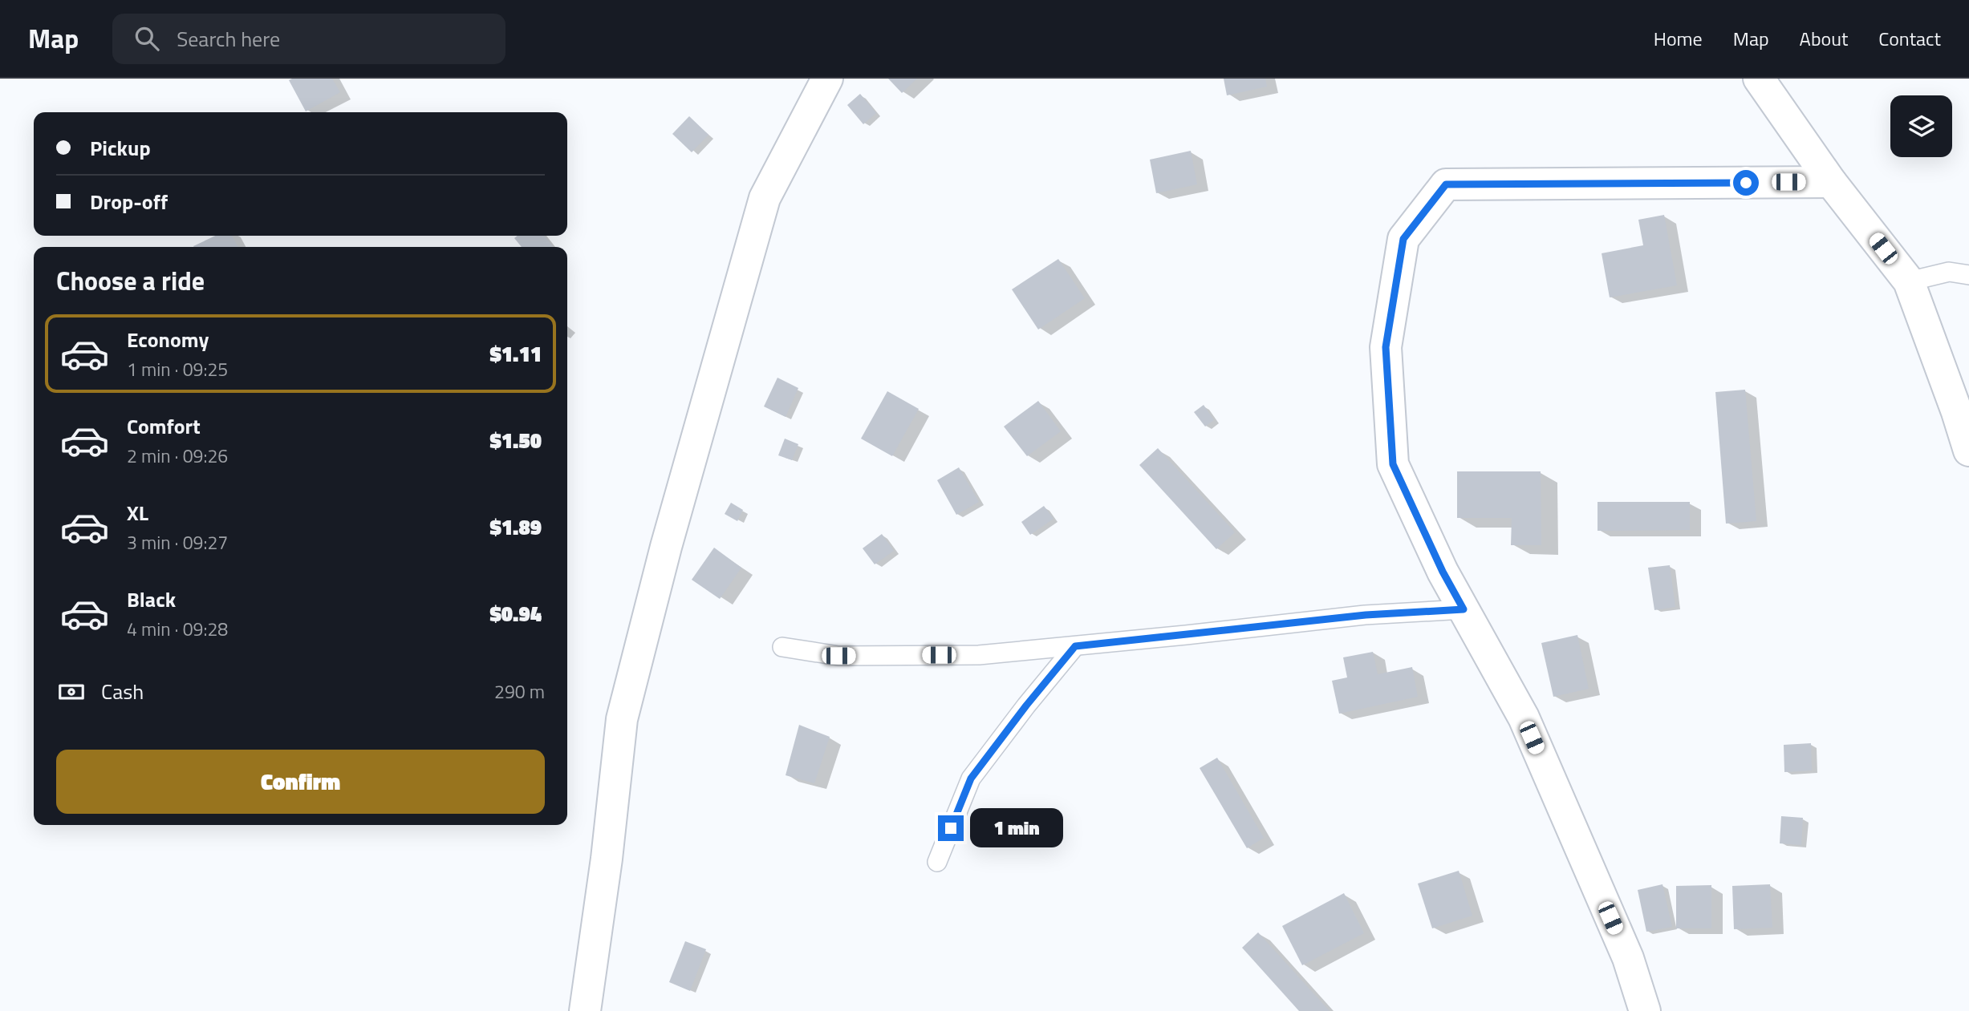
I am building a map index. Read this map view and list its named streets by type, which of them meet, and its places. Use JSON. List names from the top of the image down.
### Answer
{
  "page": {
    "header": "Map",
    "search": "Search here",
    "nav": [
      "Home",
      "Map",
      "About",
      "Contact"
    ],
    "banner": ["Pickup", "Drop-off"],
    "heading": "Choose a ride",
    "list": [
      {
        "name": "Economy",
        "note": "1 min · 09:25",
        "value": "$1.11"
      },
      {
        "name": "Comfort",
        "note": "2 min · 09:26",
        "value": "$1.50"
      },
      {
        "name": "XL",
        "note": "3 min · 09:27",
        "value": "$1.89"
      },
      {
        "name": "Black",
        "note": "4 min · 09:28",
        "value": "$0.94"
      }
    ],
    "pay": ["Cash", "290 m"],
    "buttons": "Confirm",
    "bubble": "1 min"
  }
}
